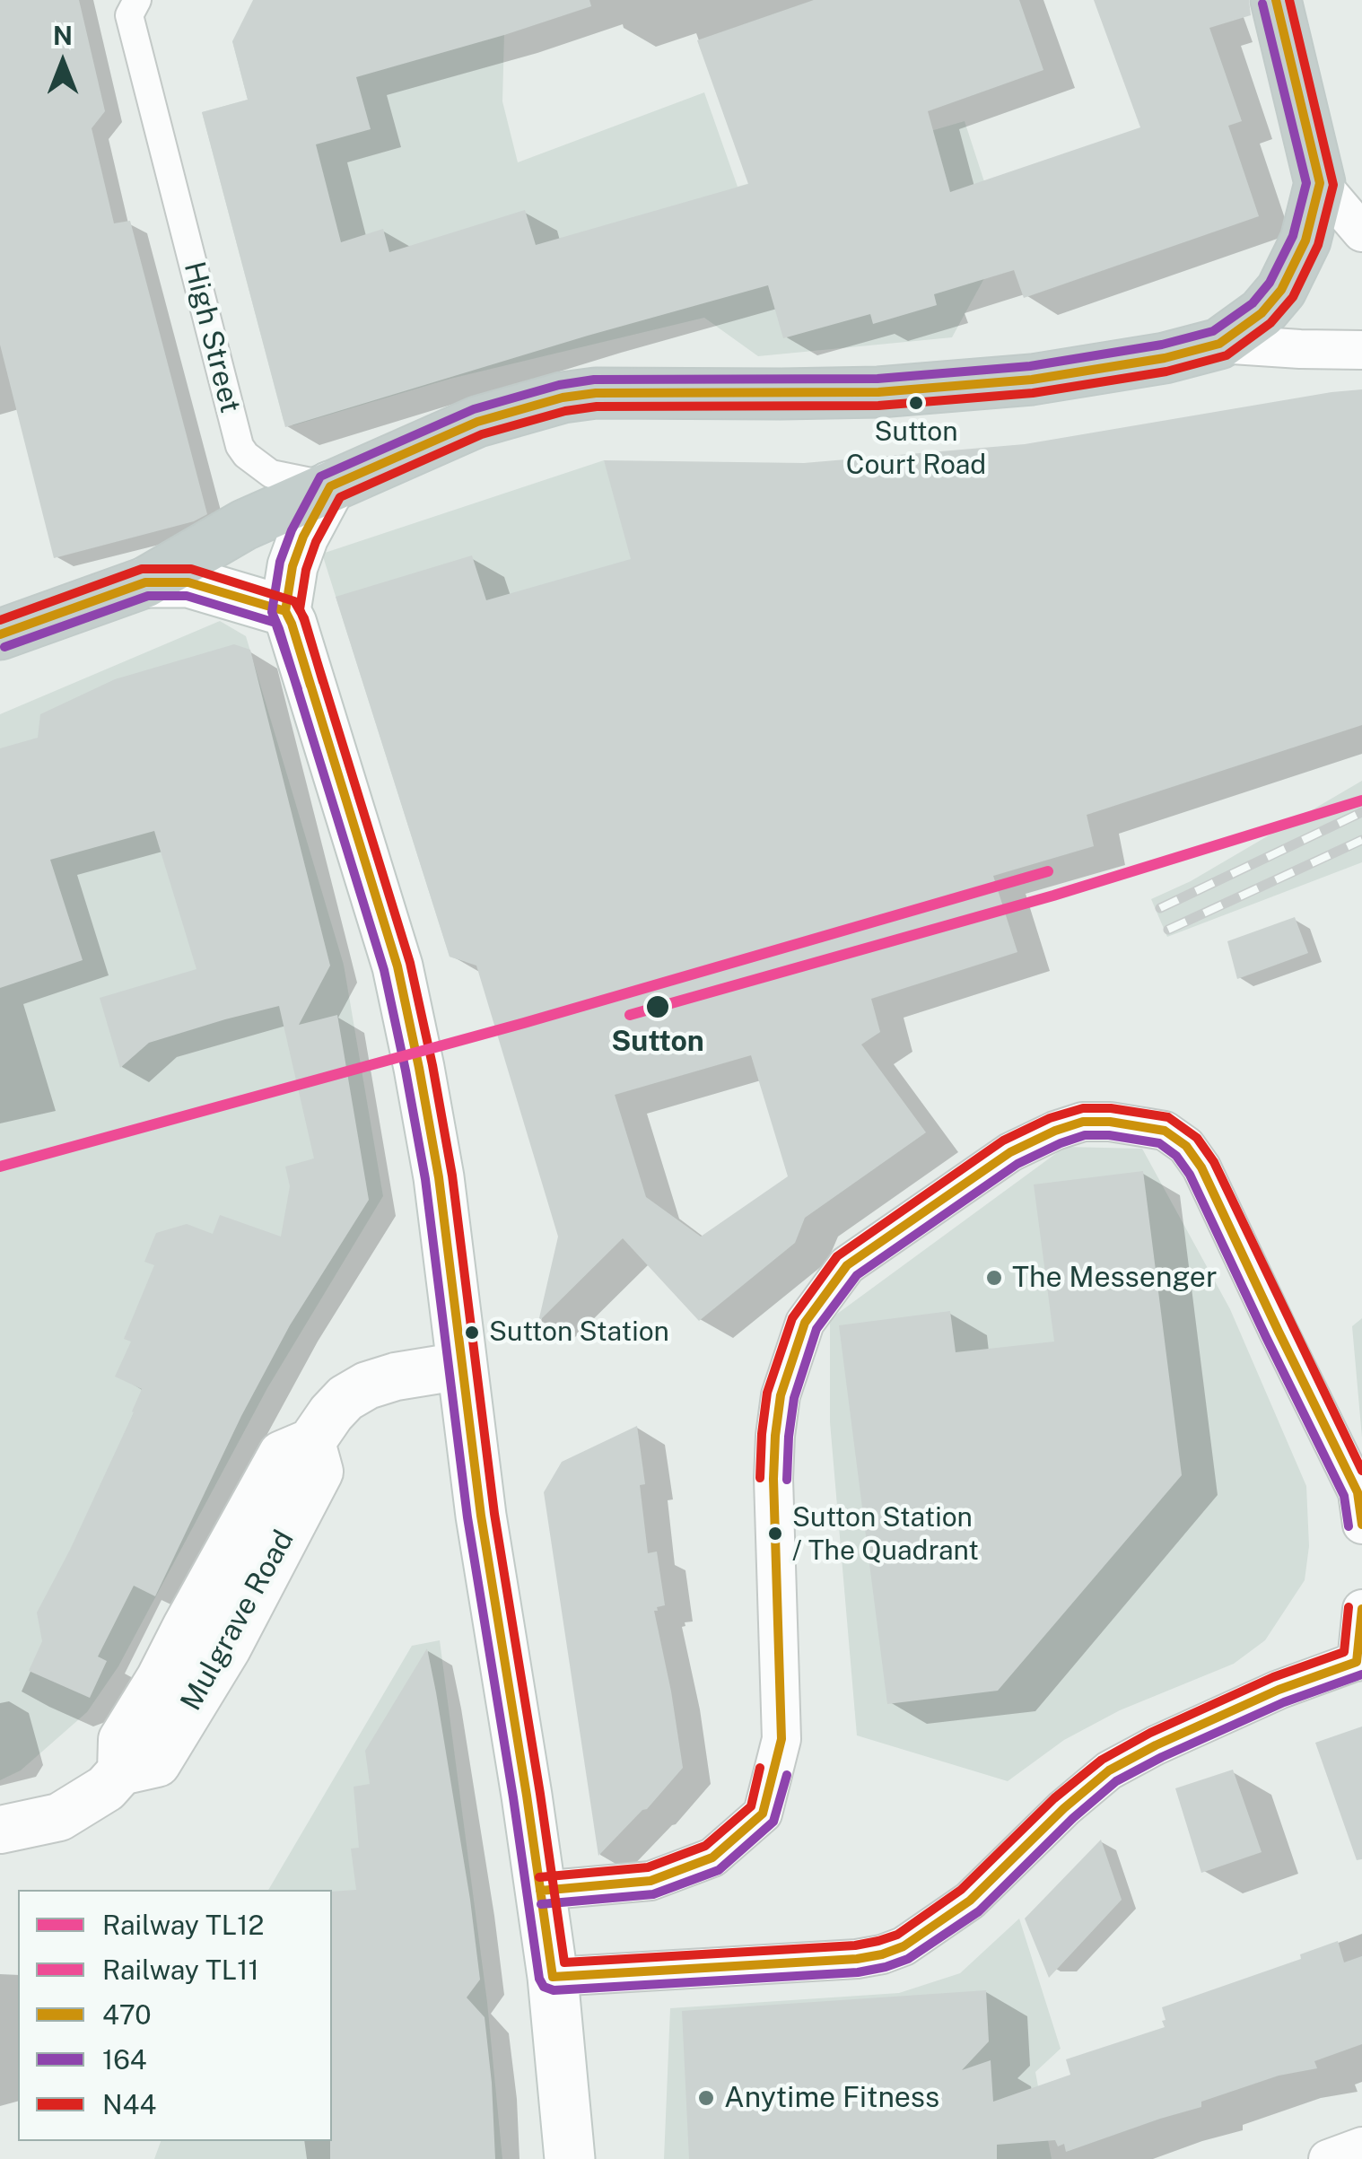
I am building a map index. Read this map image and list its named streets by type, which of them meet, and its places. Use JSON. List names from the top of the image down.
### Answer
{
  "streets": {
    "street": ["High Street", "Mulgrave Road"]
  },
  "places": [
    "Sutton Court Road",
    "Sutton",
    "The Messenger",
    "Sutton Station",
    "Sutton Station / The Quadrant",
    "Anytime Fitness"
  ],
  "lines": [
    "transit line 470",
    "transit line N44",
    "transit line 164",
    "rail line TL11",
    "rail line TL12"
  ],
  "legend": [
    "Railway TL12",
    "Railway TL11",
    "470",
    "164",
    "N44"
  ],
  "north": "top"
}
